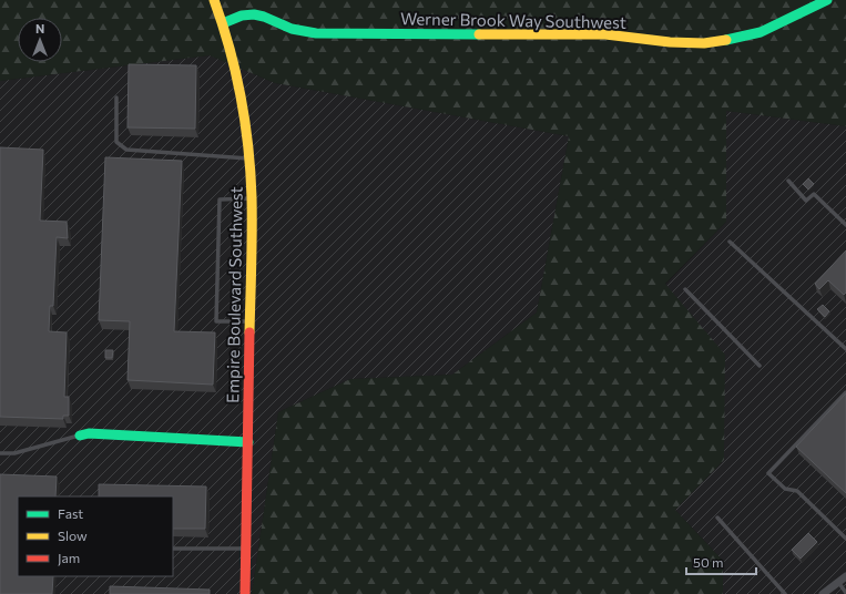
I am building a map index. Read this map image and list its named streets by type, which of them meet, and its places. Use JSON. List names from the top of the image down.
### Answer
{
  "streets": {
    "street": ["Werner Brook Way Southwest", "Empire Boulevard Southwest"]
  },
  "crossings": [
    ["Werner Brook Way Southwest", "Empire Boulevard Southwest"]
  ],
  "legend": ["Fast", "Slow", "Jam"],
  "scale_bar": "50 m",
  "north": "top"
}
